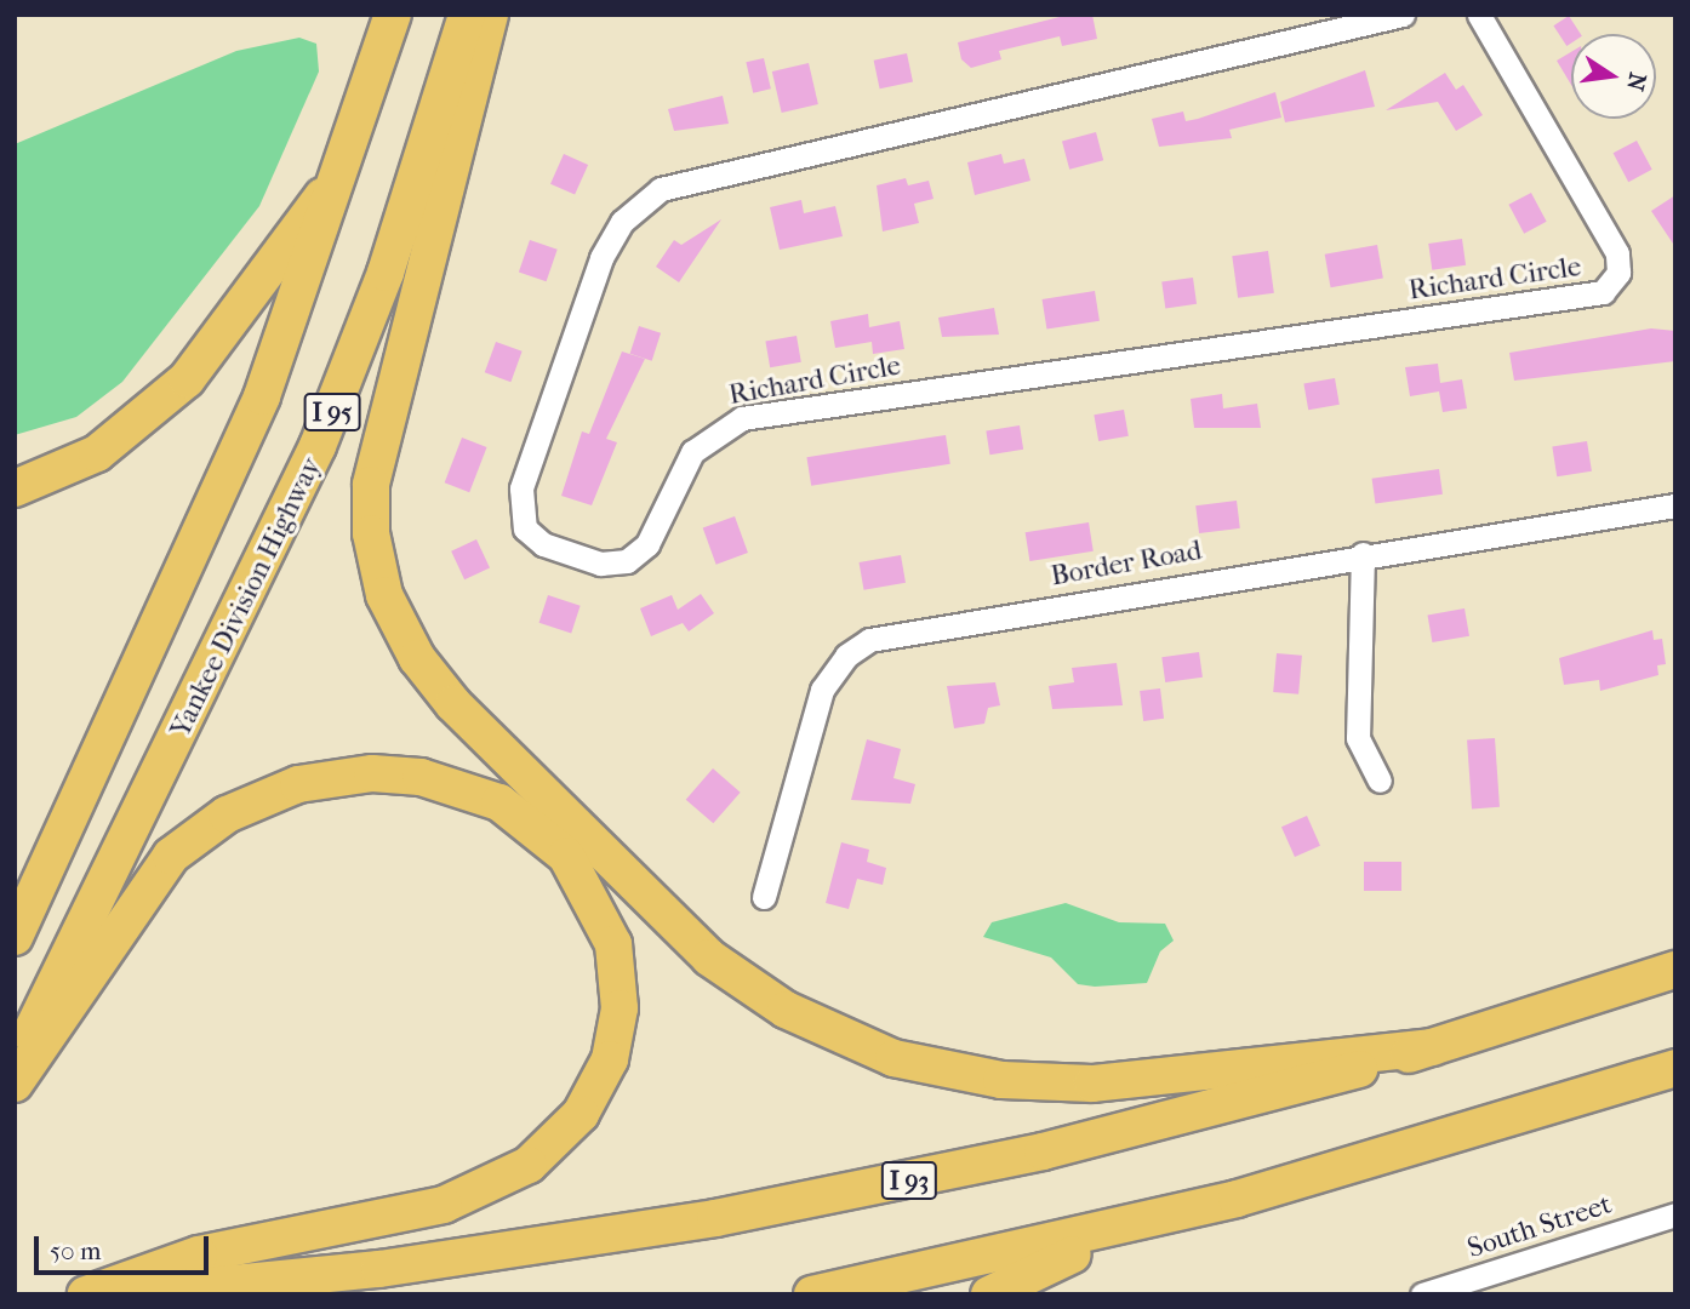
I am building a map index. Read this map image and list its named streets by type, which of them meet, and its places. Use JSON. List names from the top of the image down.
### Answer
{
  "streets": {
    "highway": ["I 95", "Yankee Division Highway", "I 93"],
    "street": ["Richard Circle", "Border Road", "South Street"]
  },
  "scale_bar": "50 m",
  "north": "right"
}
